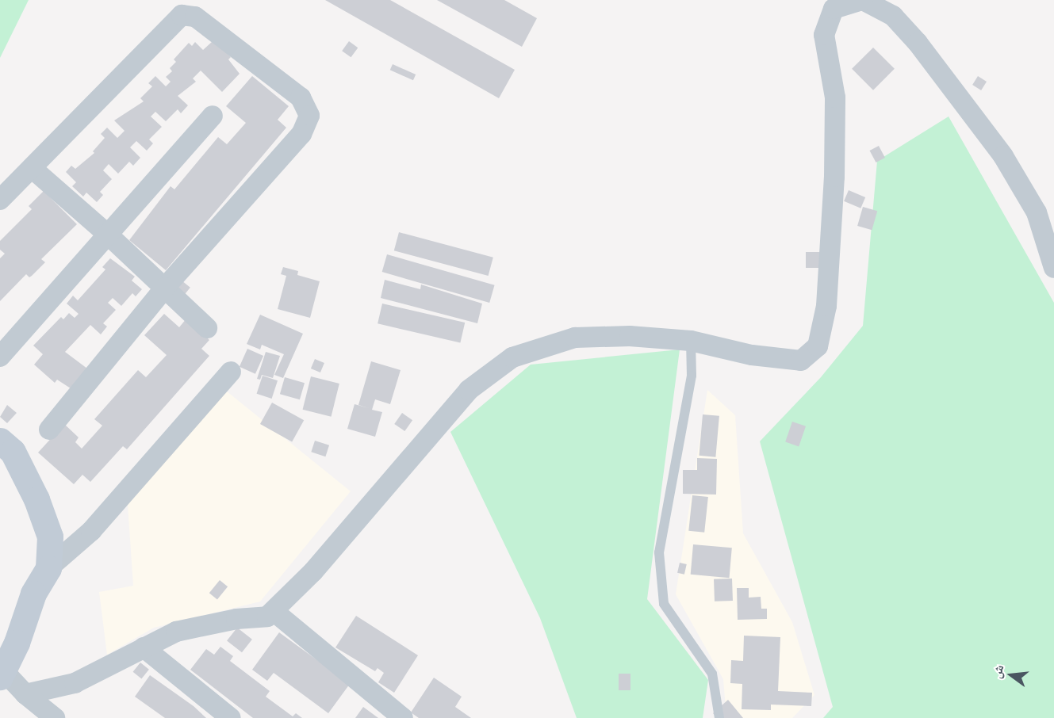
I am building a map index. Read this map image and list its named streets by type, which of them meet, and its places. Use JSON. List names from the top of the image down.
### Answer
{
  "north": "left"
}
